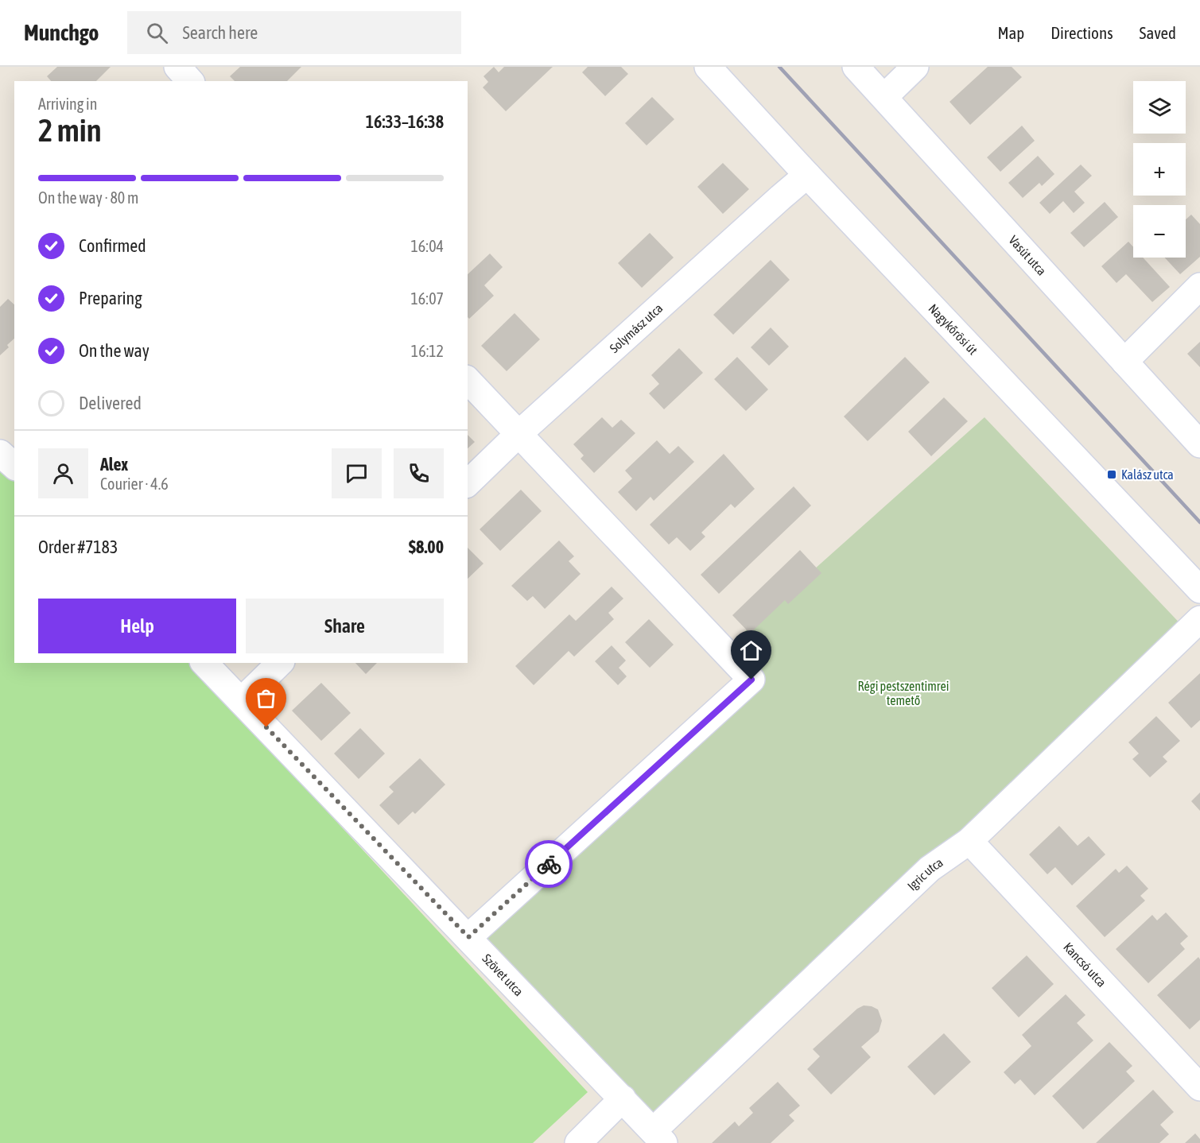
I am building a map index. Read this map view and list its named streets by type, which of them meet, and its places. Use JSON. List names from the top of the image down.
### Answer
{
  "streets": {
    "street": [
      "Vasút utca",
      "Solymász utca",
      "Nagykőrösi út",
      "Igric utca",
      "Kancsó utca",
      "Szövet utca"
    ]
  },
  "crossings": [
    ["Solymász utca", "Nagykőrösi út"],
    ["Igric utca", "Kancsó utca"],
    ["Igric utca", "Szövet utca"]
  ],
  "parks": ["Régi pestszentimrei temető"],
  "places": {
    "transit": ["Kalász utca"]
  },
  "page": {
    "header": "Munchgo",
    "search": "Search here",
    "nav": ["Map", "Directions", "Saved"],
    "map_buttons": ["+", "−"],
    "heading": ["2 min", "Arriving in", "16:33–16:38"],
    "panel": [
      "Alex",
      "Courier · 4.6",
      "Order #7183",
      "$8.00"
    ],
    "bar": "On the way · 80 m",
    "list": [
      ["Confirmed", "16:04"],
      ["Preparing", "16:07"],
      ["On the way", "16:12"],
      "Delivered"
    ],
    "buttons": ["Help", "Share"]
  }
}
